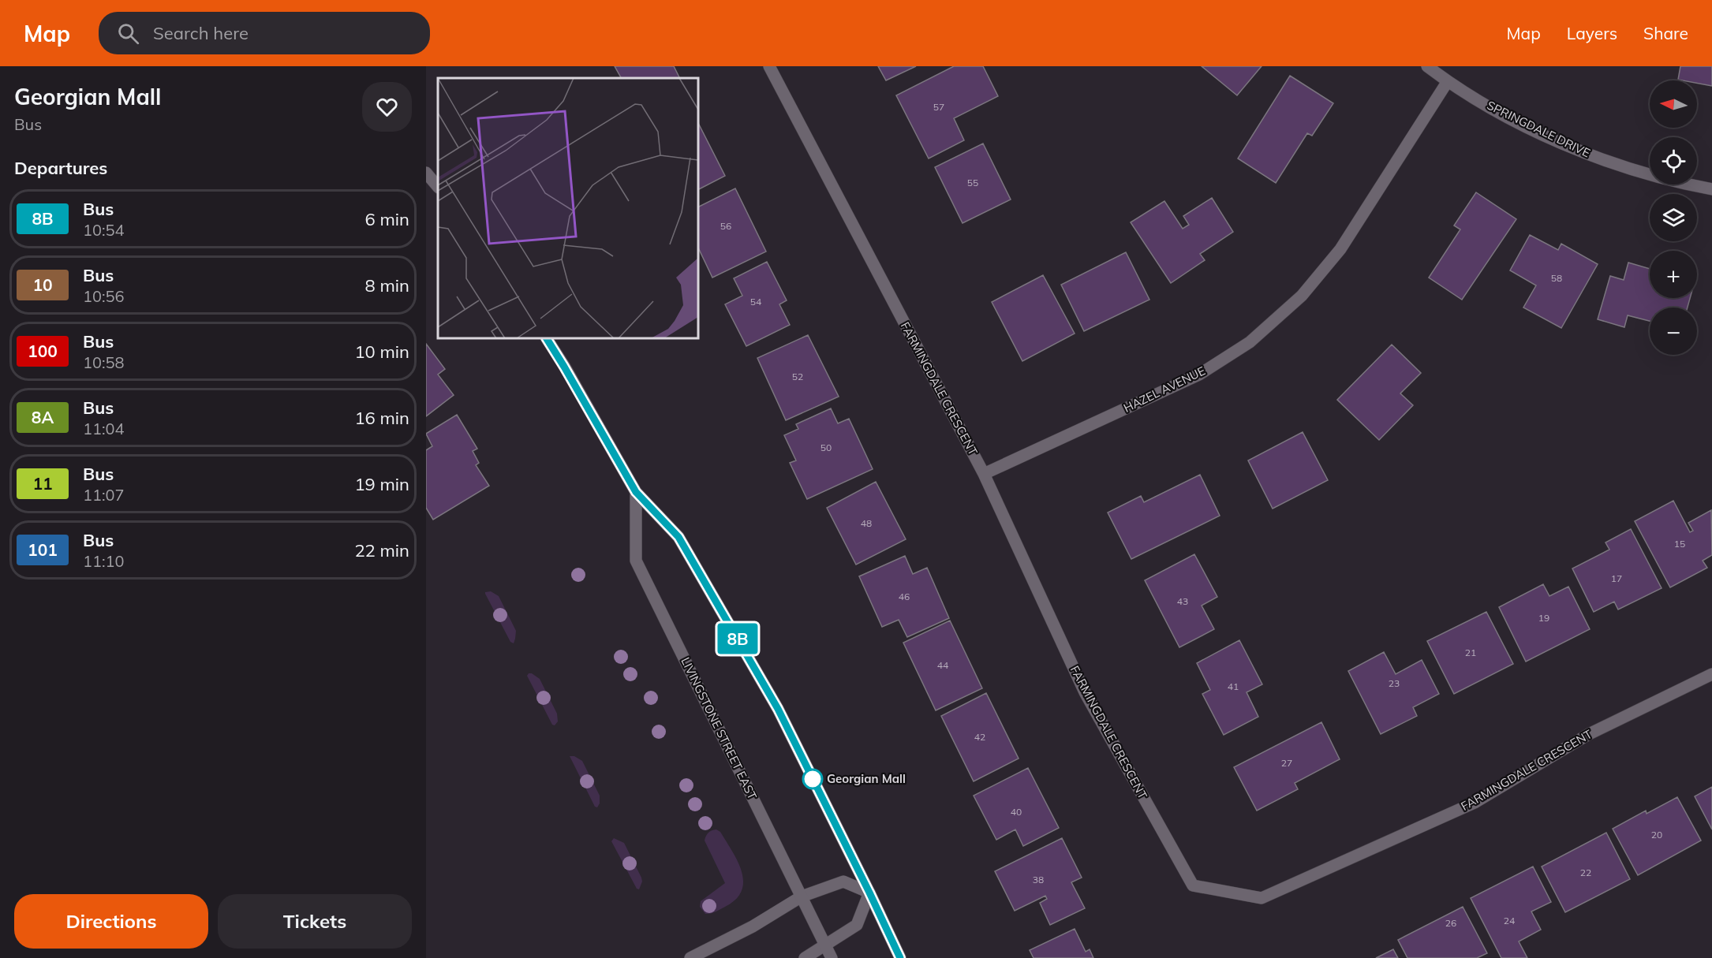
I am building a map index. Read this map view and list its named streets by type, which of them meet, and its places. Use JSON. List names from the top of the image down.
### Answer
{
  "streets": {
    "street": [
      "SPRINGDALE DRIVE",
      "FARMINGDALE CRESCENT",
      "HAZEL AVENUE",
      "LIVINGSTONE STREET EAST"
    ]
  },
  "crossings": [
    ["SPRINGDALE DRIVE", "HAZEL AVENUE"],
    ["FARMINGDALE CRESCENT", "HAZEL AVENUE"]
  ],
  "places": ["Georgian Mall"],
  "lines": ["bus line 8B"],
  "house_numbers": [
    "57",
    "55",
    "56",
    "58",
    "54",
    "52",
    "50",
    "48",
    "15",
    "17",
    "46",
    "43",
    "19",
    "21",
    "44",
    "23",
    "41",
    "42",
    "27",
    "40",
    "20",
    "22",
    "38",
    "24",
    "26"
  ],
  "north": "left",
  "page": {
    "header": "Map",
    "search": "Search here",
    "nav": ["Map", "Layers", "Share"],
    "heading": [
      ["Georgian Mall", "Bus"],
      "Departures"
    ],
    "on_map": "8B",
    "map_buttons": ["+", "−"],
    "list": [
      {
        "mark": "8B",
        "name": "Bus",
        "note": "10:54",
        "value": "6 min"
      },
      {
        "mark": "10",
        "name": "Bus",
        "note": "10:56",
        "value": "8 min"
      },
      {
        "mark": "100",
        "name": "Bus",
        "note": "10:58",
        "value": "10 min"
      },
      {
        "mark": "8A",
        "name": "Bus",
        "note": "11:04",
        "value": "16 min"
      },
      {
        "mark": "11",
        "name": "Bus",
        "note": "11:07",
        "value": "19 min"
      },
      {
        "mark": "101",
        "name": "Bus",
        "note": "11:10",
        "value": "22 min"
      }
    ],
    "buttons": ["Directions", "Tickets"]
  }
}
